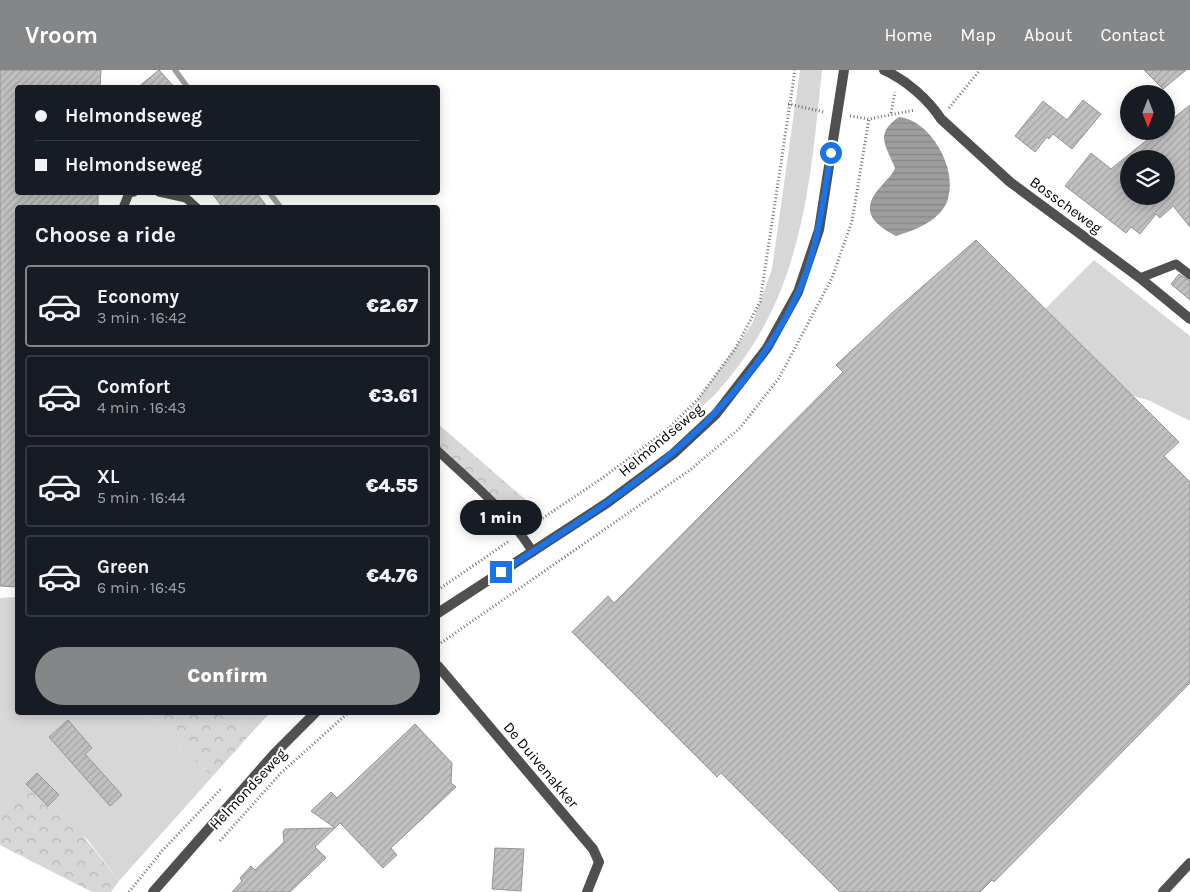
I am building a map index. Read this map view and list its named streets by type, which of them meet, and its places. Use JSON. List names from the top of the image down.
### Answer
{
  "streets": {
    "street": ["Bosscheweg", "Helmondseweg", "De Duivenakker"]
  },
  "north": "bottom",
  "page": {
    "header": "Vroom",
    "nav": [
      "Home",
      "Map",
      "About",
      "Contact"
    ],
    "banner": ["Helmondseweg", "Helmondseweg"],
    "heading": "Choose a ride",
    "list": [
      {
        "name": "Economy",
        "note": "3 min · 16:42",
        "value": "€2.67"
      },
      {
        "name": "Comfort",
        "note": "4 min · 16:43",
        "value": "€3.61"
      },
      {
        "name": "XL",
        "note": "5 min · 16:44",
        "value": "€4.55"
      },
      {
        "name": "Green",
        "note": "6 min · 16:45",
        "value": "€4.76"
      }
    ],
    "bubble": "1 min",
    "buttons": "Confirm"
  }
}
